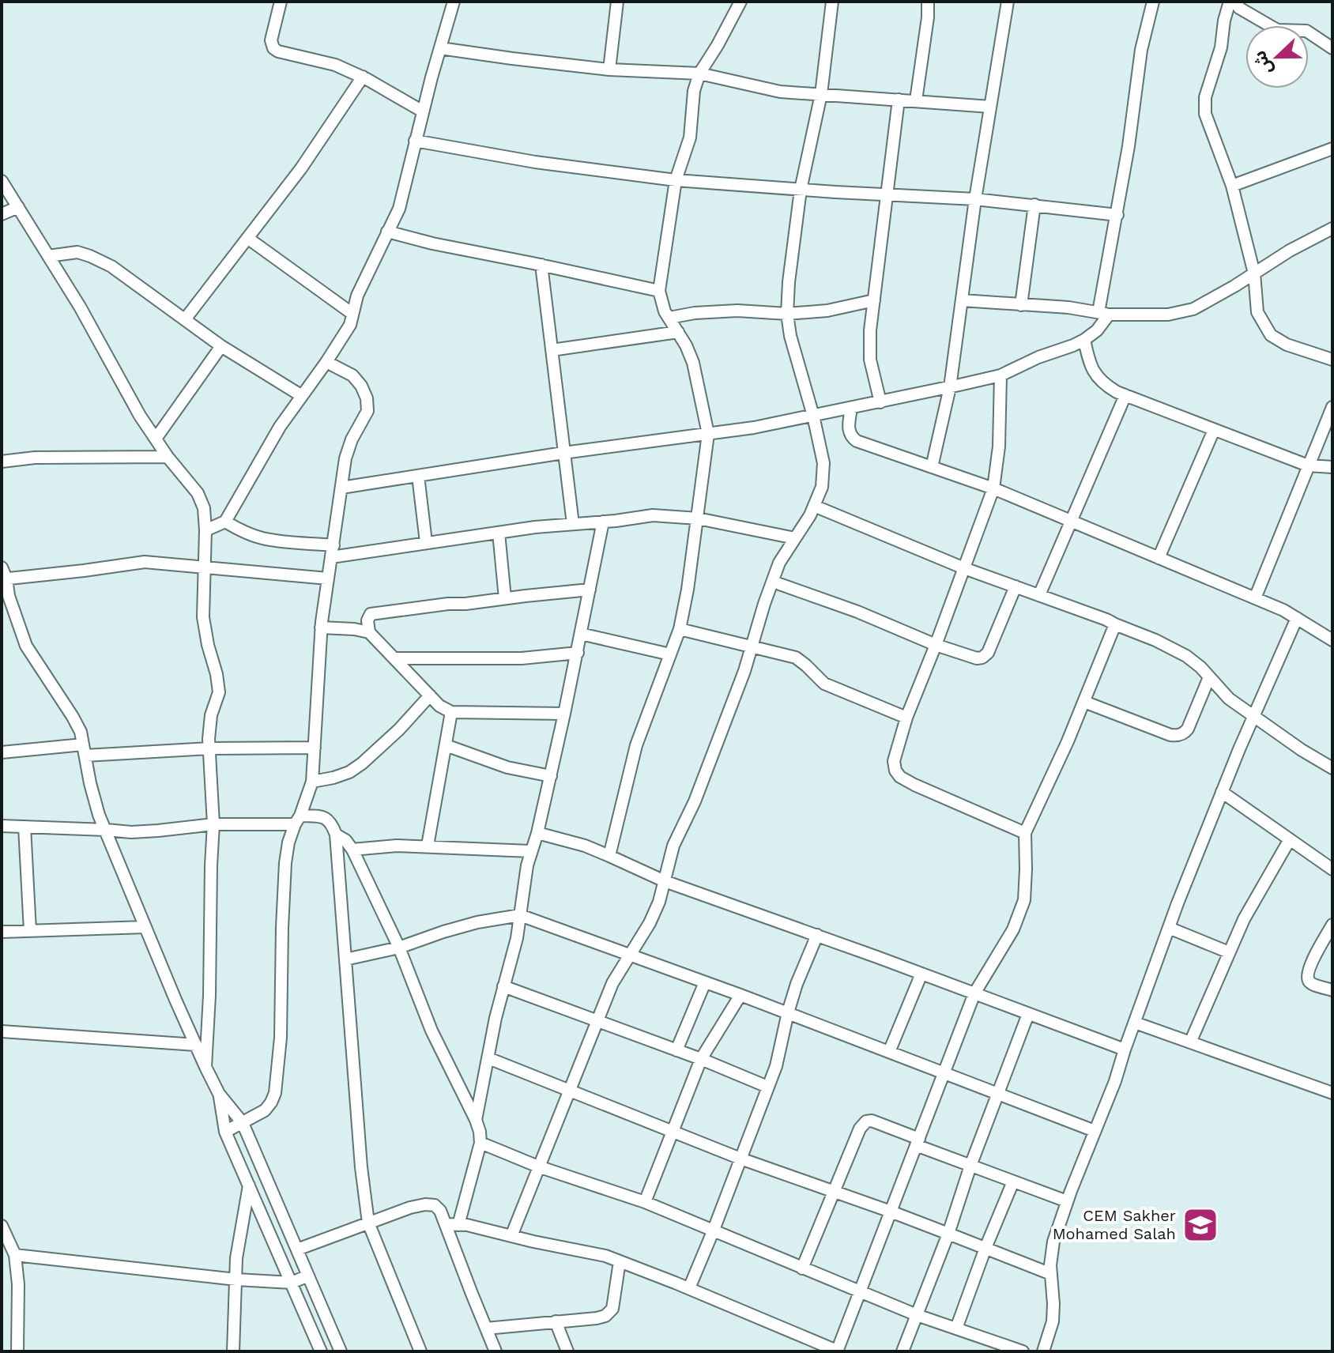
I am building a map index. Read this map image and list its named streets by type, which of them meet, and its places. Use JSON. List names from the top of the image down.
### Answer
{
  "places": {
    "school or university": ["CEM Sakher Mohamed Salah"]
  },
  "north": "left"
}
